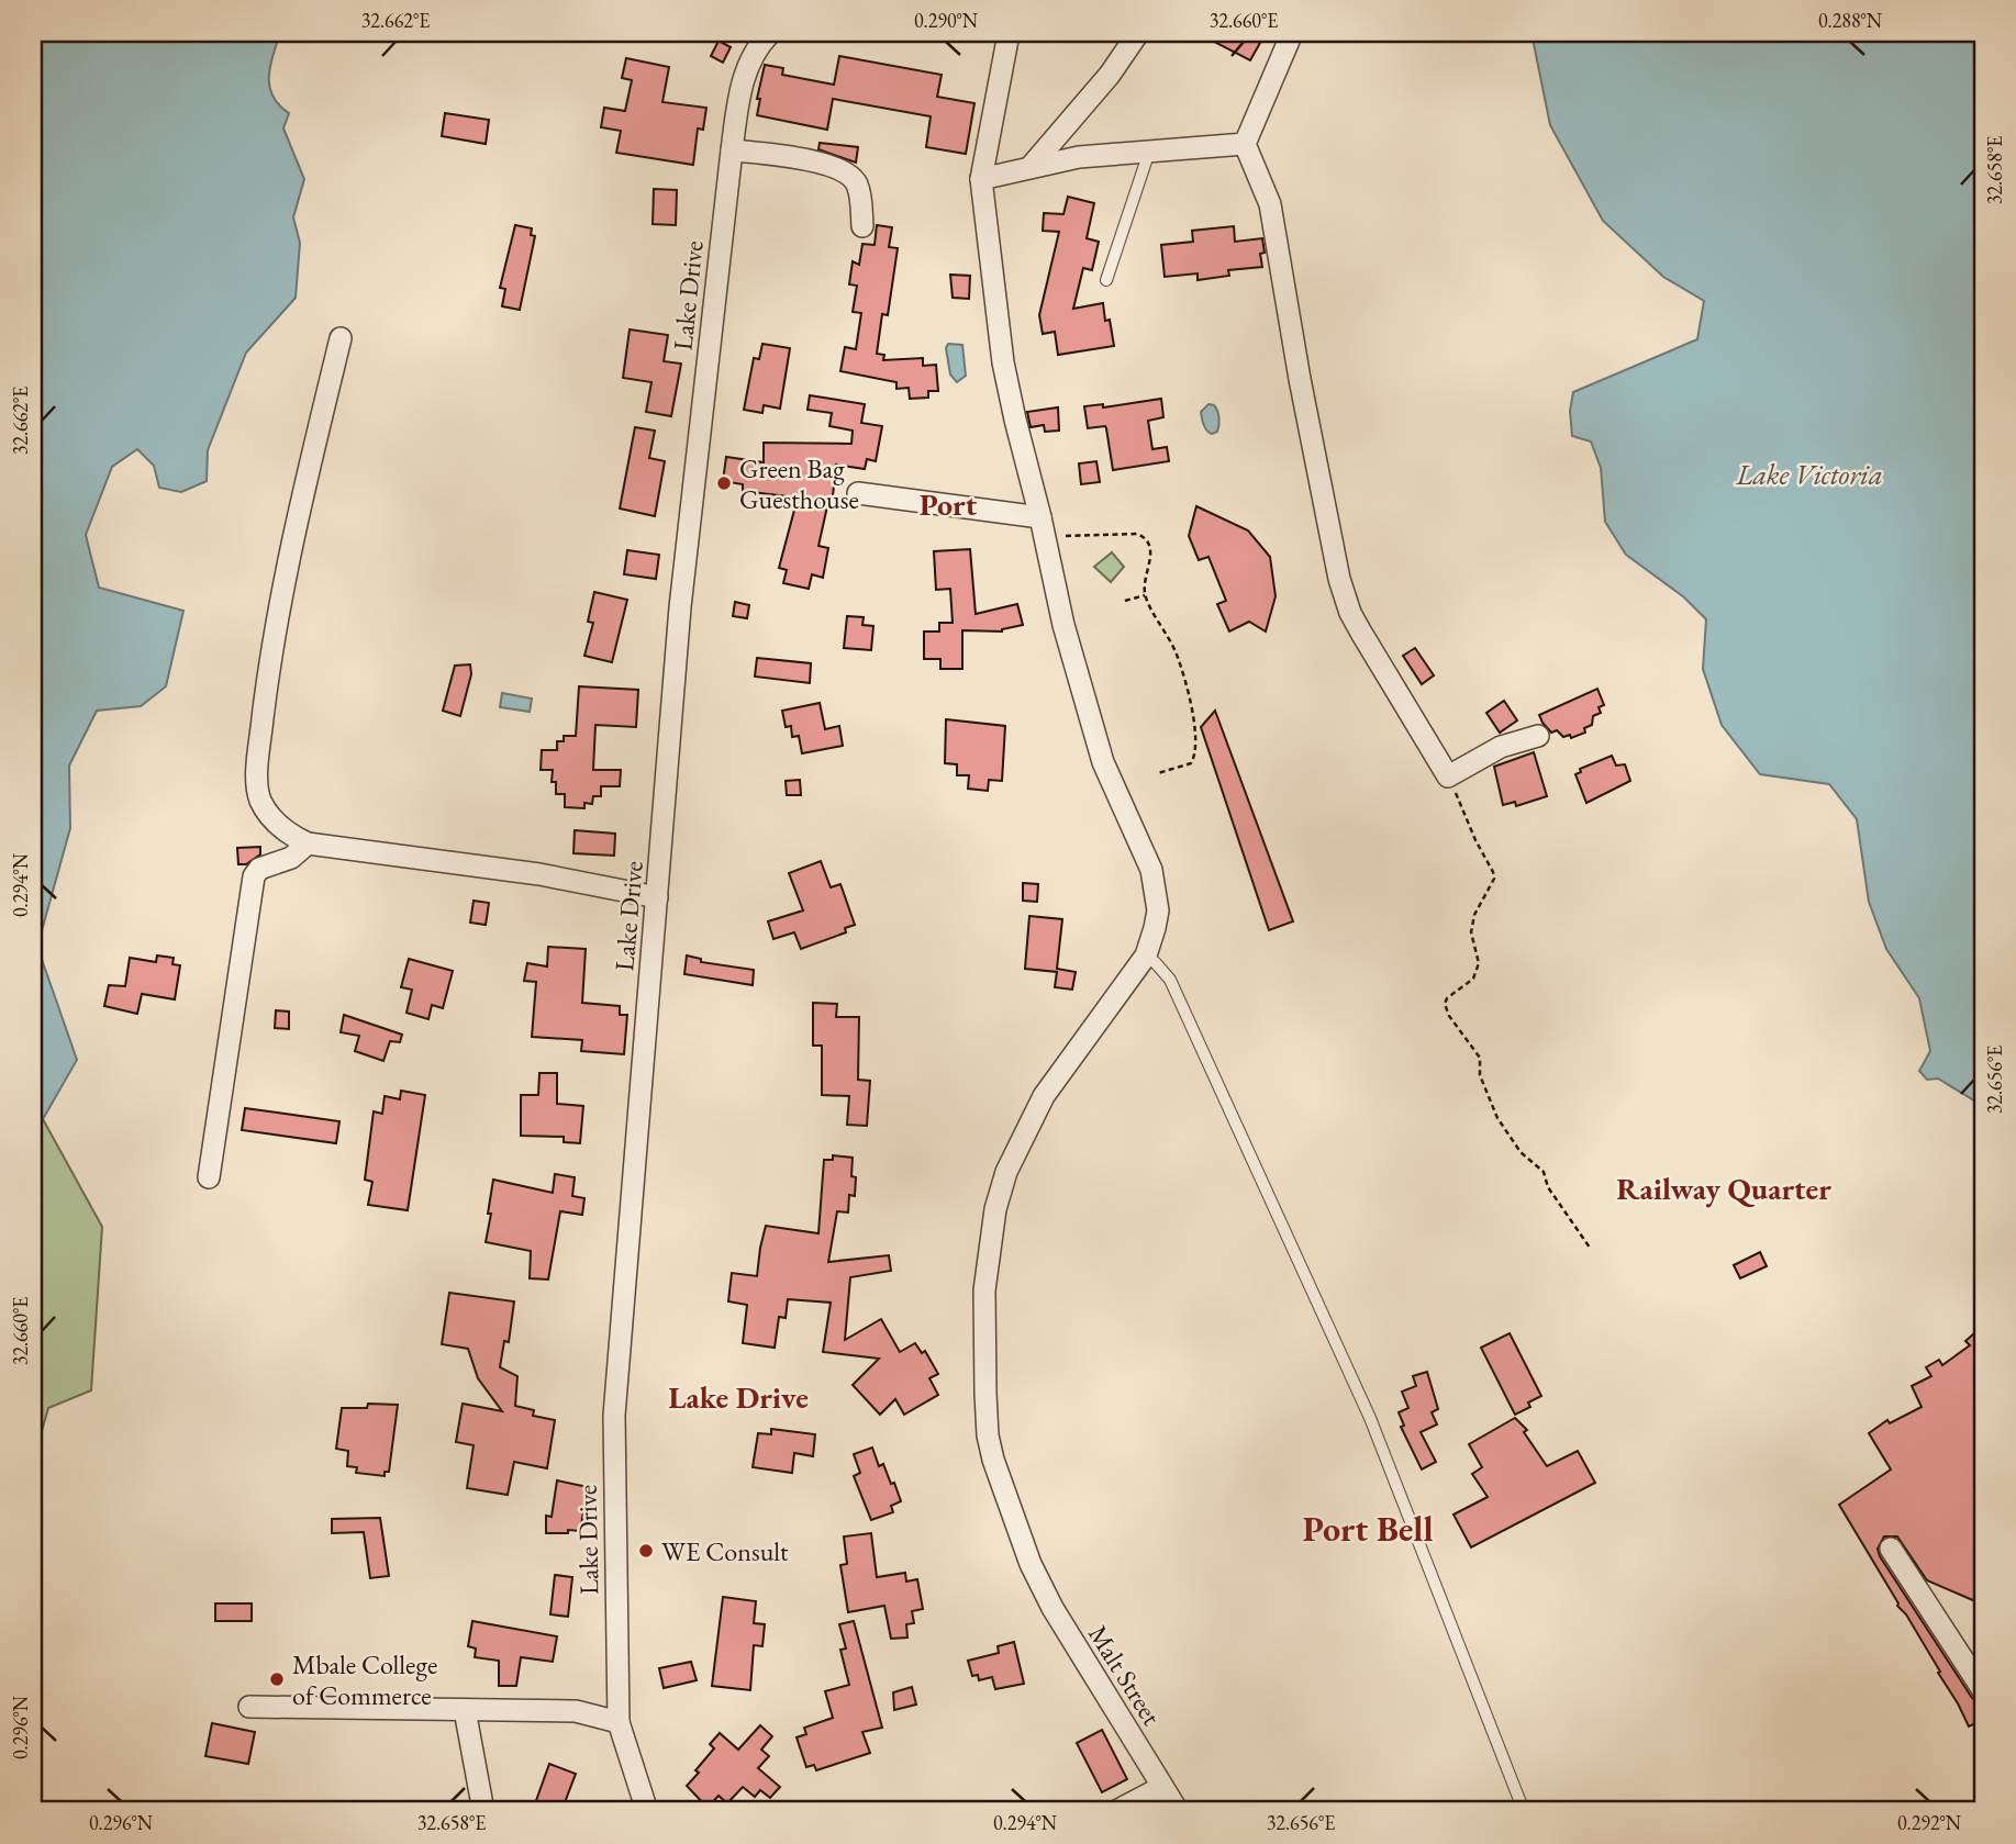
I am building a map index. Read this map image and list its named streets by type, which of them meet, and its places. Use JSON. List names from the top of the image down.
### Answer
{
  "streets": {
    "street": ["Lake Drive", "Malt Street"]
  },
  "districts": [
    "Port",
    "Railway Quarter",
    "Lake Drive",
    "Port Bell"
  ],
  "water": ["Lake Victoria"],
  "places": ["Green Bag Guesthouse", "WE Consult", "Mbale College of Commerce"],
  "coordinates": [
    "32.662°E",
    "0.290°N",
    "32.660°E",
    "0.288°N",
    "32.658°E",
    "0.294°N",
    "32.656°E",
    "0.296°N",
    "0.292°N"
  ]
}
